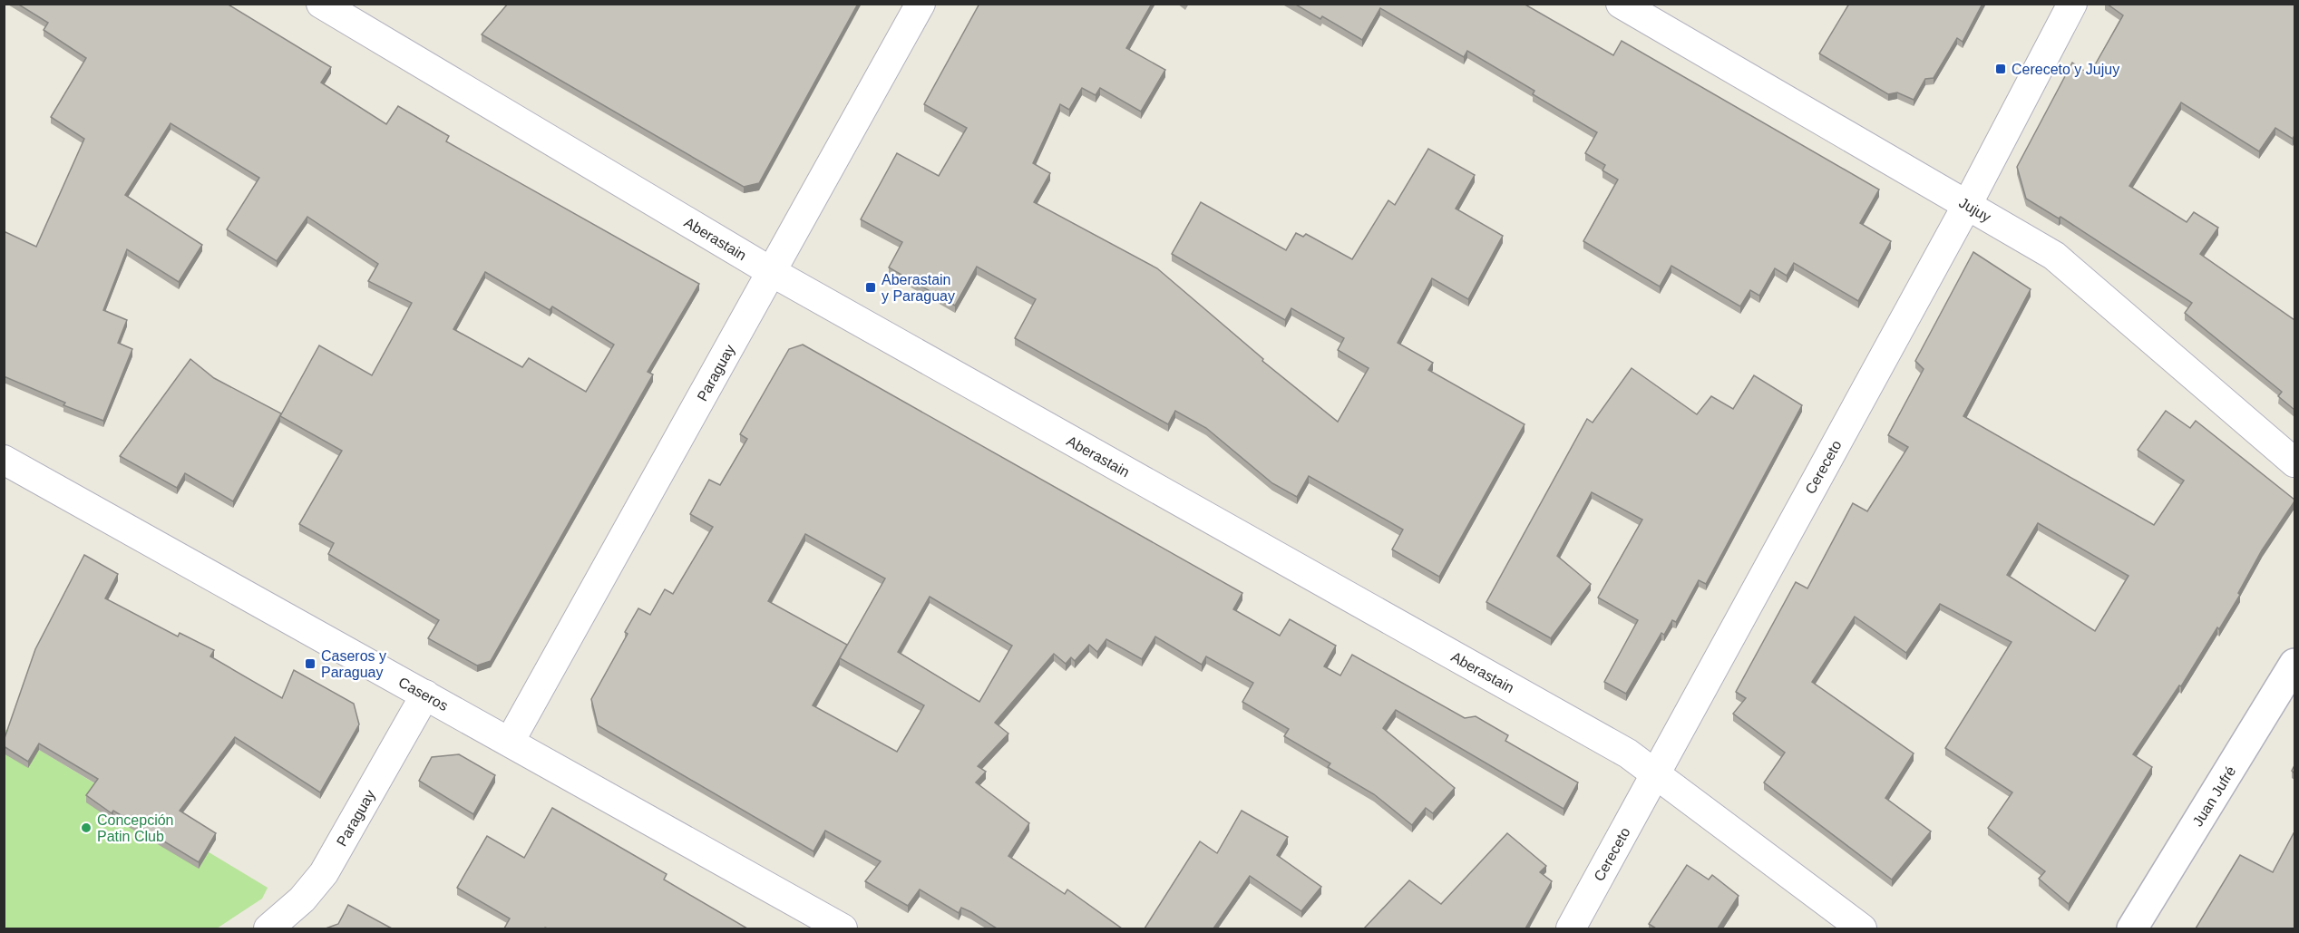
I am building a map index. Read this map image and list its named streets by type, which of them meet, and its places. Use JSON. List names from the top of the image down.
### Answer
{
  "streets": {
    "street": [
      "Jujuy",
      "Aberastain",
      "Paraguay",
      "Cereceto",
      "Caseros",
      "Juan Jufré"
    ]
  },
  "crossings": [
    ["Jujuy", "Cereceto"],
    ["Aberastain", "Paraguay"],
    ["Aberastain", "Cereceto"],
    ["Paraguay", "Caseros"]
  ],
  "places": {
    "transit": ["Cereceto y Jujuy", "Aberastain y Paraguay", "Caseros y Paraguay"],
    "other": ["Concepción Patin Club"]
  }
}
